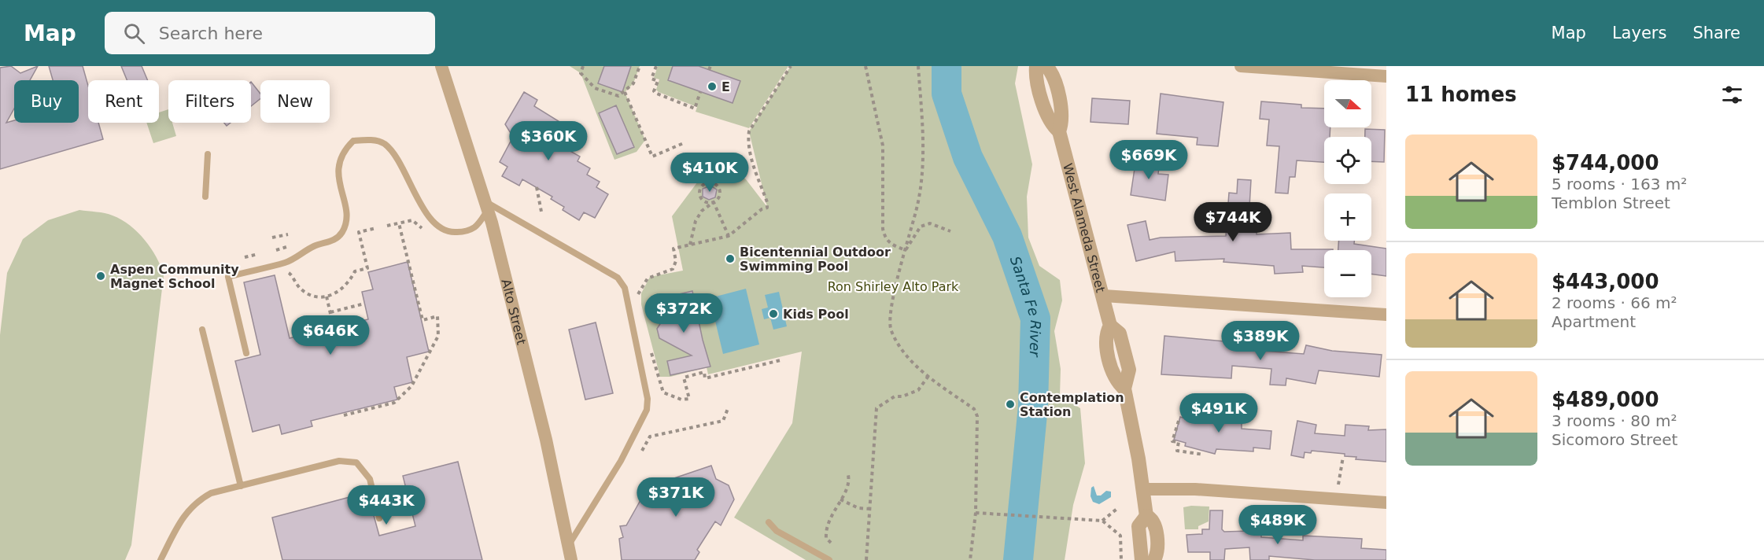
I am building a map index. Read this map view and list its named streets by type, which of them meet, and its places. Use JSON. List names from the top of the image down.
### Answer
{
  "streets": {
    "street": ["West Alameda Street", "Alto Street"]
  },
  "water": ["Santa Fe River"],
  "parks": ["Ron Shirley Alto Park"],
  "places": [
    "E",
    "Bicentennial Outdoor Swimming Pool",
    "Aspen Community Magnet School",
    "Kids Pool",
    "Contemplation Station"
  ],
  "north": "right",
  "page": {
    "header": "Map",
    "search": "Search here",
    "nav": ["Map", "Layers", "Share"],
    "heading": "11 homes",
    "map_buttons": ["+", "−"],
    "chip": [
      "Buy",
      "Rent",
      "Filters",
      "New"
    ],
    "price": [
      "$360K",
      "$669K",
      "$410K",
      "$744K",
      "$372K",
      "$646K",
      "$389K",
      "$491K",
      "$371K",
      "$443K",
      "$489K"
    ],
    "list": [
      {
        "name": "$744,000",
        "note": "5 rooms · 163 m² · Temblon Street"
      },
      {
        "name": "$443,000",
        "note": "2 rooms · 66 m² · Apartment"
      },
      {
        "name": "$489,000",
        "note": "3 rooms · 80 m² · Sicomoro Street"
      }
    ]
  }
}
